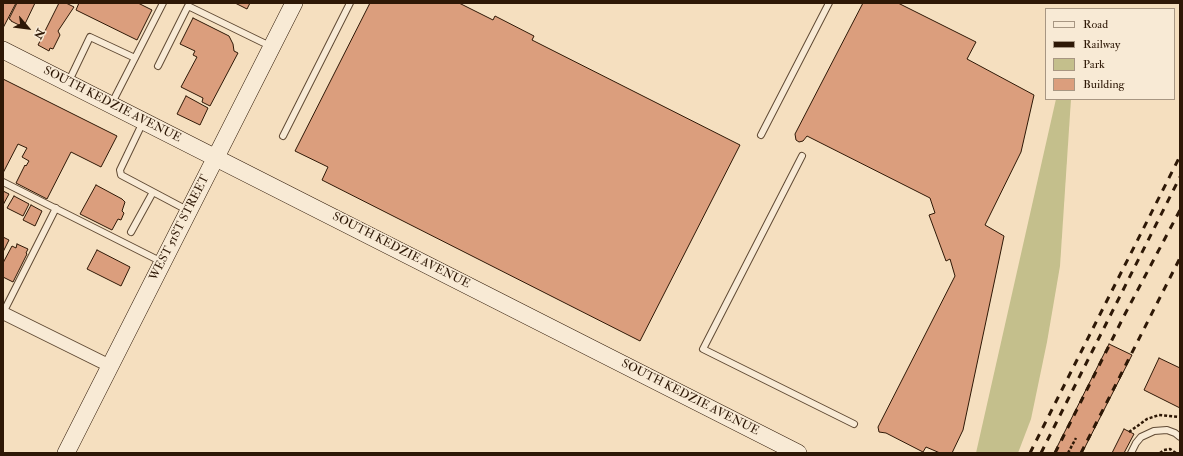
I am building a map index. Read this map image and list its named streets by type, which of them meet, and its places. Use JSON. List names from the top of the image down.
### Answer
{
  "streets": {
    "main road": ["SOUTH KEDZIE AVENUE", "WEST 51ST STREET"]
  },
  "crossings": [
    ["SOUTH KEDZIE AVENUE", "WEST 51ST STREET"]
  ],
  "legend": [
    "Road",
    "Railway",
    "Park",
    "Building"
  ],
  "north": "bottom right"
}
